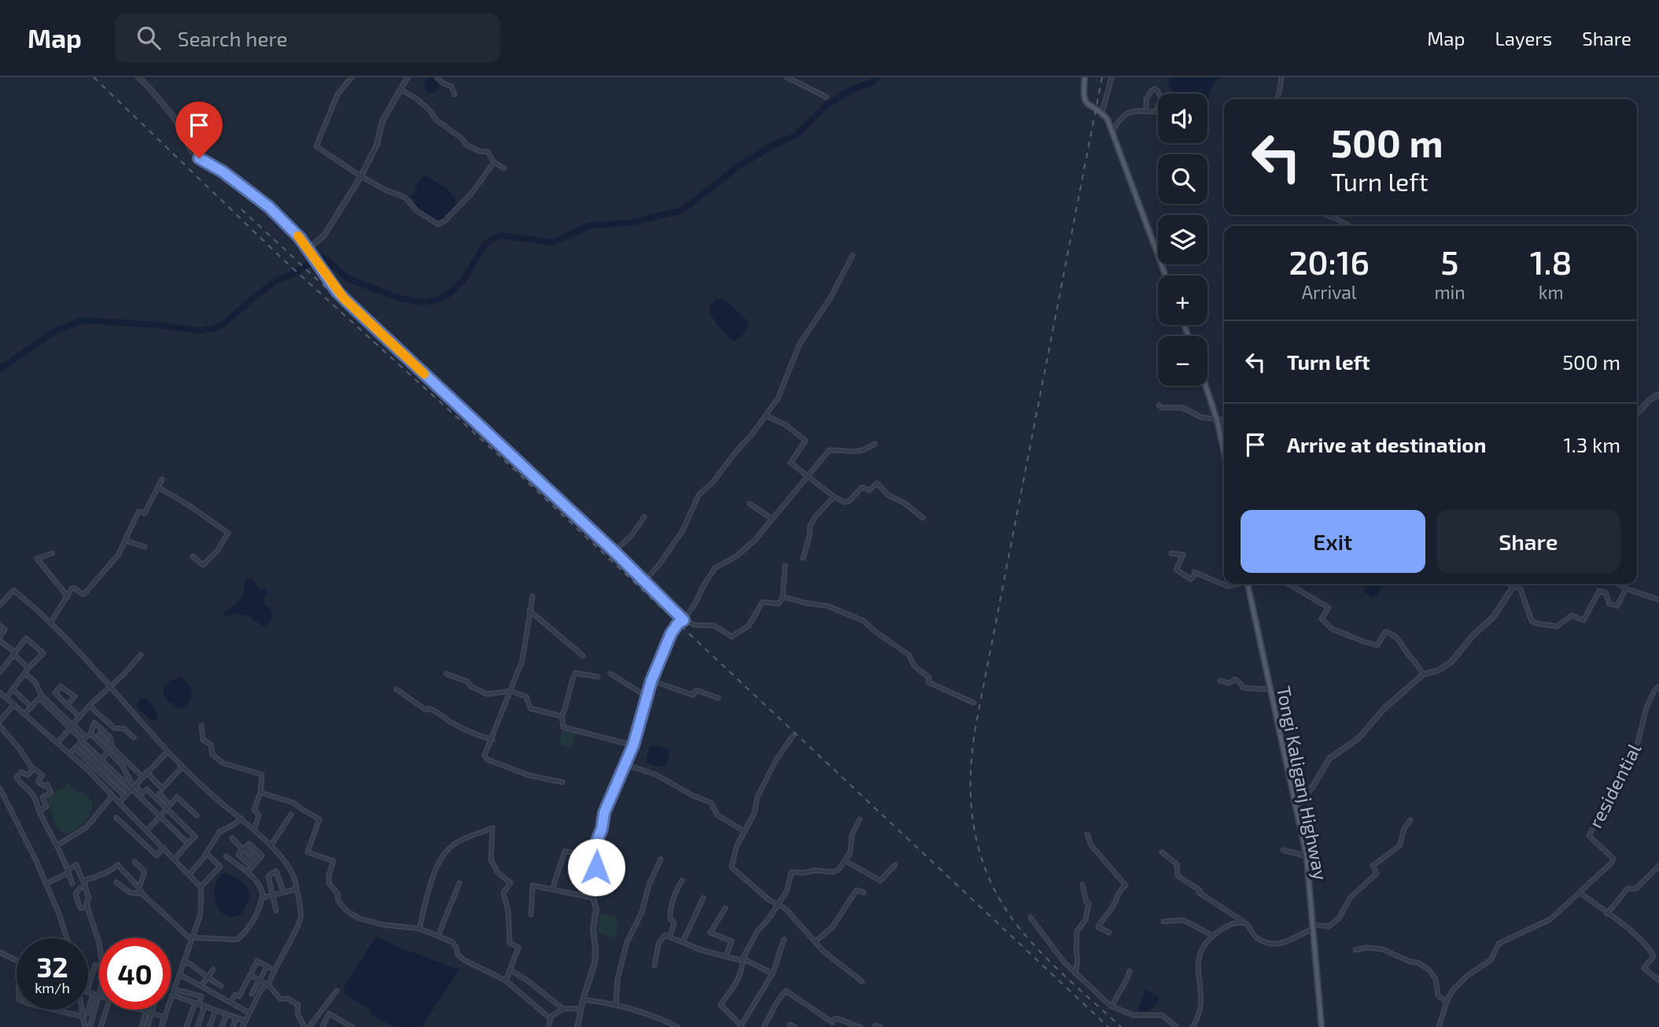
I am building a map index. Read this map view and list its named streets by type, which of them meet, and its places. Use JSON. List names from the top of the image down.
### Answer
{
  "streets": {
    "main road": ["Tongi Kaliganj Highway"],
    "street": ["residential"]
  },
  "page": {
    "header": "Map",
    "search": "Search here",
    "nav": ["Map", "Layers", "Share"],
    "map_buttons": ["+", "−"],
    "turn": ["500 m", "Turn left"],
    "eta": [
      "20:16",
      "Arrival",
      "5",
      "min",
      "1.8",
      "km"
    ],
    "list": [
      {
        "name": "Turn left",
        "value": "500 m"
      },
      {
        "name": "Arrive at destination",
        "value": "1.3 km"
      }
    ],
    "buttons": ["Exit", "Share"],
    "speed": "32 km/h",
    "limit": "40"
  }
}
